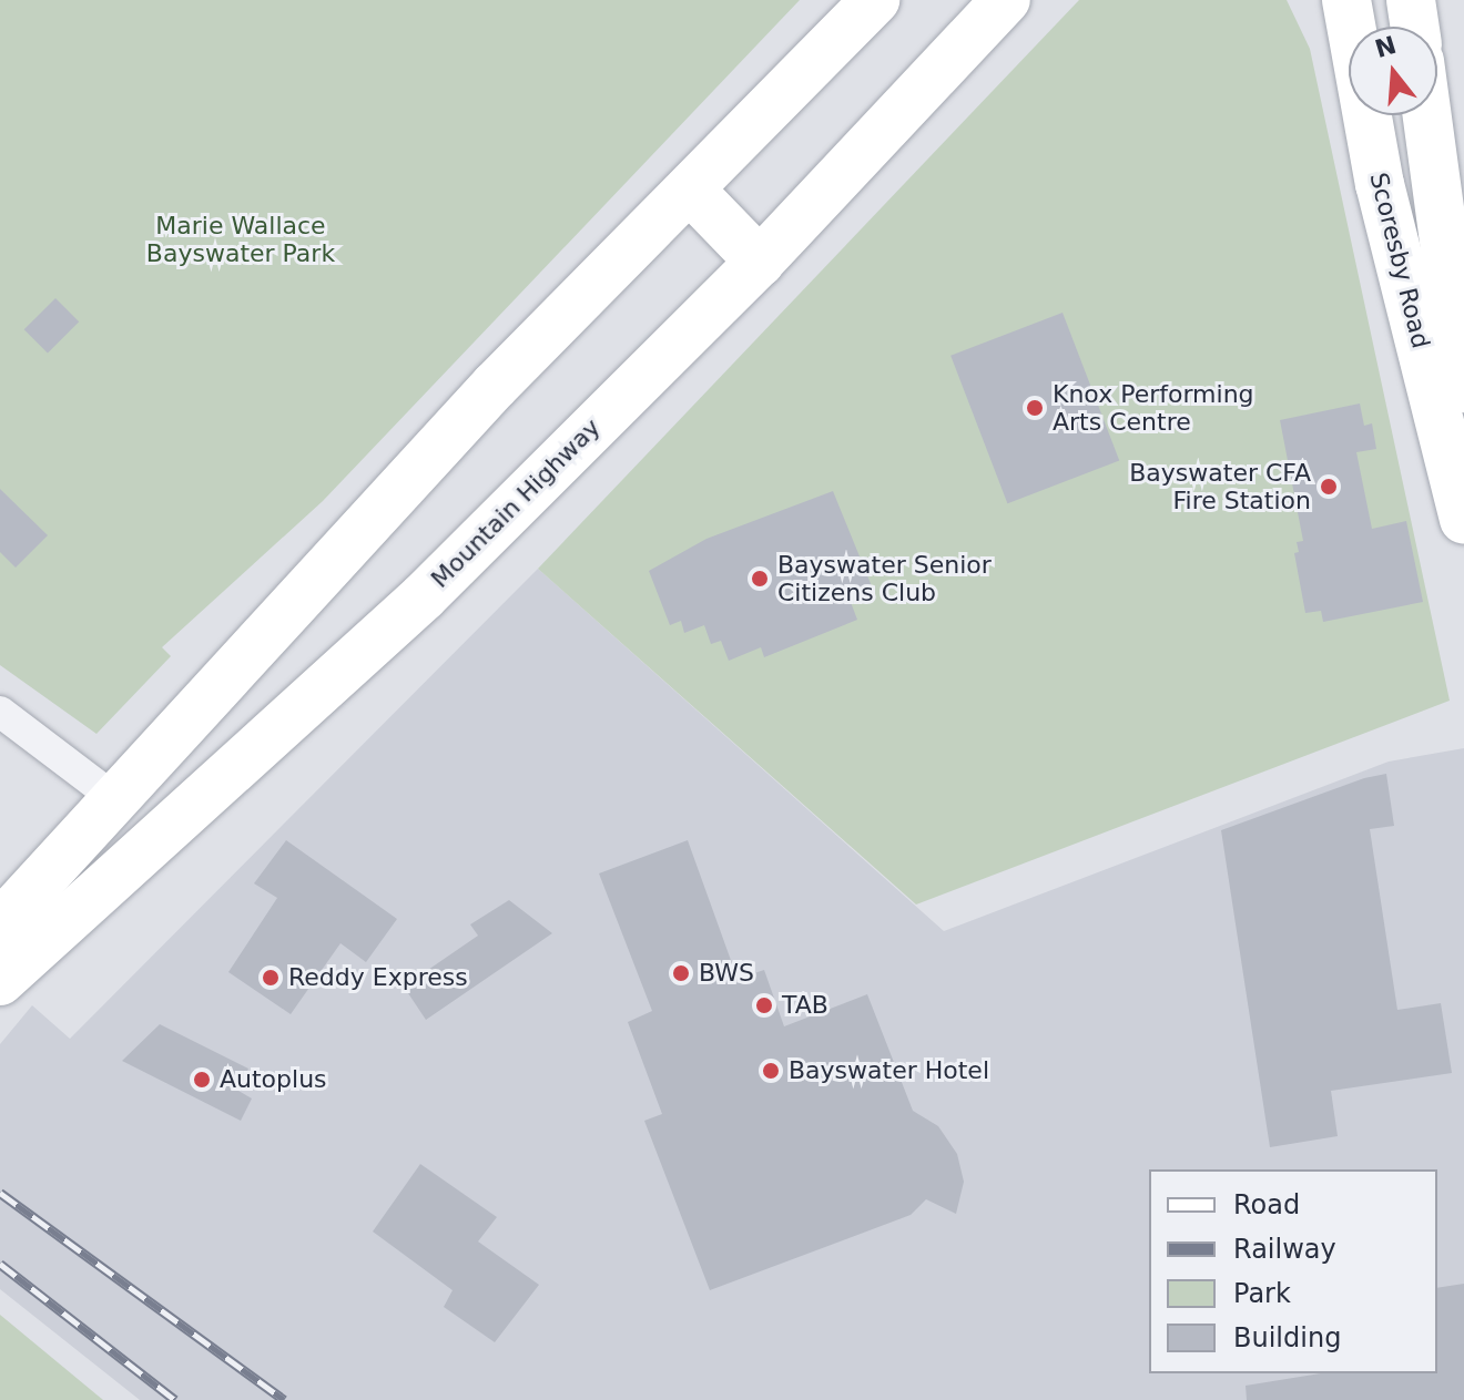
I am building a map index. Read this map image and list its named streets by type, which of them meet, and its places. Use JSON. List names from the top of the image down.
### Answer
{
  "streets": {
    "main road": ["Scoresby Road", "Mountain Highway"]
  },
  "parks": ["Marie Wallace Bayswater Park"],
  "places": [
    "Knox Performing Arts Centre",
    "Bayswater CFA Fire Station",
    "Bayswater Senior Citizens Club",
    "BWS",
    "Reddy Express",
    "TAB",
    "Bayswater Hotel",
    "Autoplus"
  ],
  "legend": [
    "Road",
    "Railway",
    "Park",
    "Building"
  ],
  "north": "top"
}
